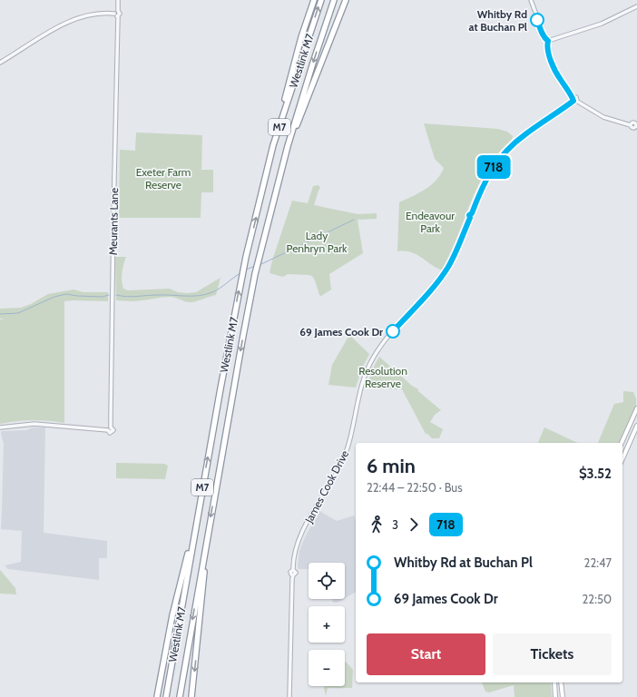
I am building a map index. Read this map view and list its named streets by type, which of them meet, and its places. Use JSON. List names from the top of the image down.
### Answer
{
  "streets": {
    "highway": ["Westlink M7", "M7"],
    "street": ["Meurants Lane", "James Cook Drive"]
  },
  "crossings": [
    ["Westlink M7", "M7"]
  ],
  "parks": [
    "Exeter Farm Reserve",
    "Endeavour Park",
    "Lady Penhryn Park",
    "Resolution Reserve"
  ],
  "places": ["Whitby Rd at Buchan Pl", "69 James Cook Dr"],
  "lines": ["bus line 718"],
  "page": {
    "on_map": "718",
    "heading": ["6 min", "22:44 – 22:50 · Bus", "$3.52"],
    "legs": ["3", "718"],
    "list": [
      {
        "name": "Whitby Rd at Buchan Pl",
        "value": "22:47"
      },
      {
        "name": "69 James Cook Dr",
        "value": "22:50"
      }
    ],
    "map_buttons": ["+", "−"],
    "buttons": ["Start", "Tickets"]
  }
}
